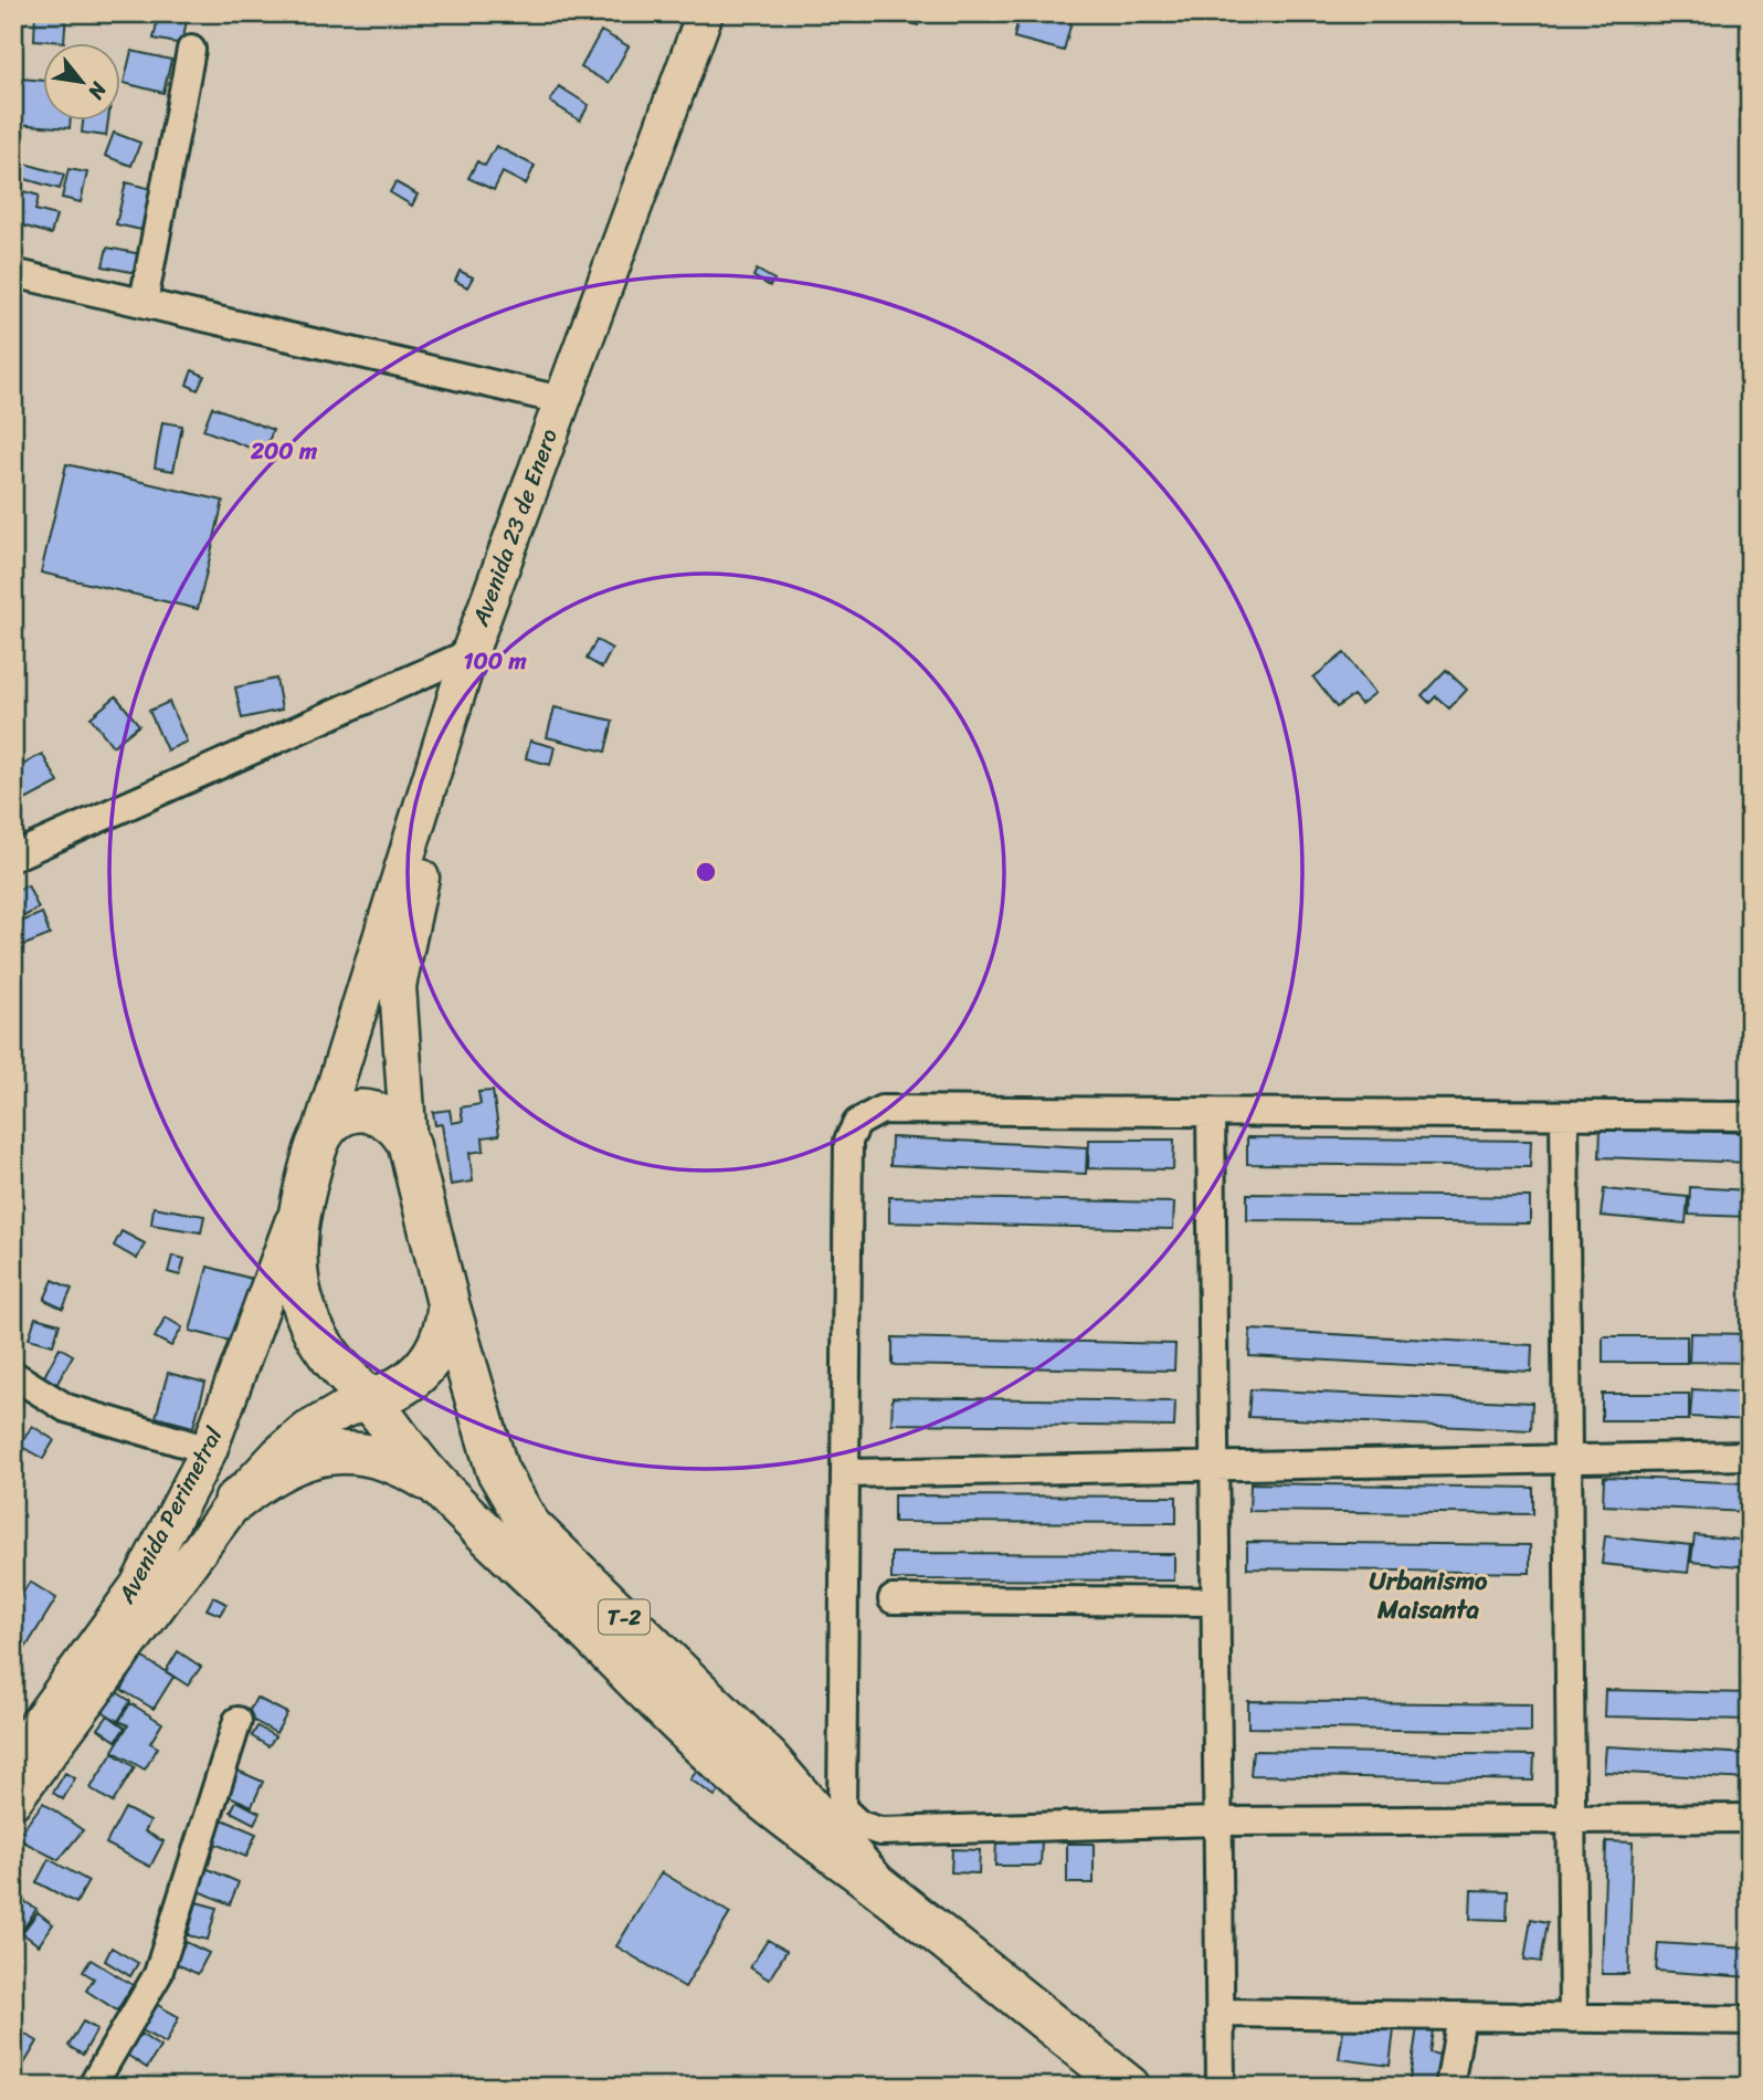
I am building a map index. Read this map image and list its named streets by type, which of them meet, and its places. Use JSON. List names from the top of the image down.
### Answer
{
  "streets": {
    "highway": ["T-2"],
    "main road": ["Avenida 23 de Enero", "Avenida Perimetral"]
  },
  "crossings": [
    ["Avenida 23 de Enero", "T-2"],
    ["Avenida Perimetral", "T-2"]
  ],
  "districts": ["Urbanismo Maisanta"],
  "north": "bottom right",
  "rings": ["200 m", "100 m"]
}
